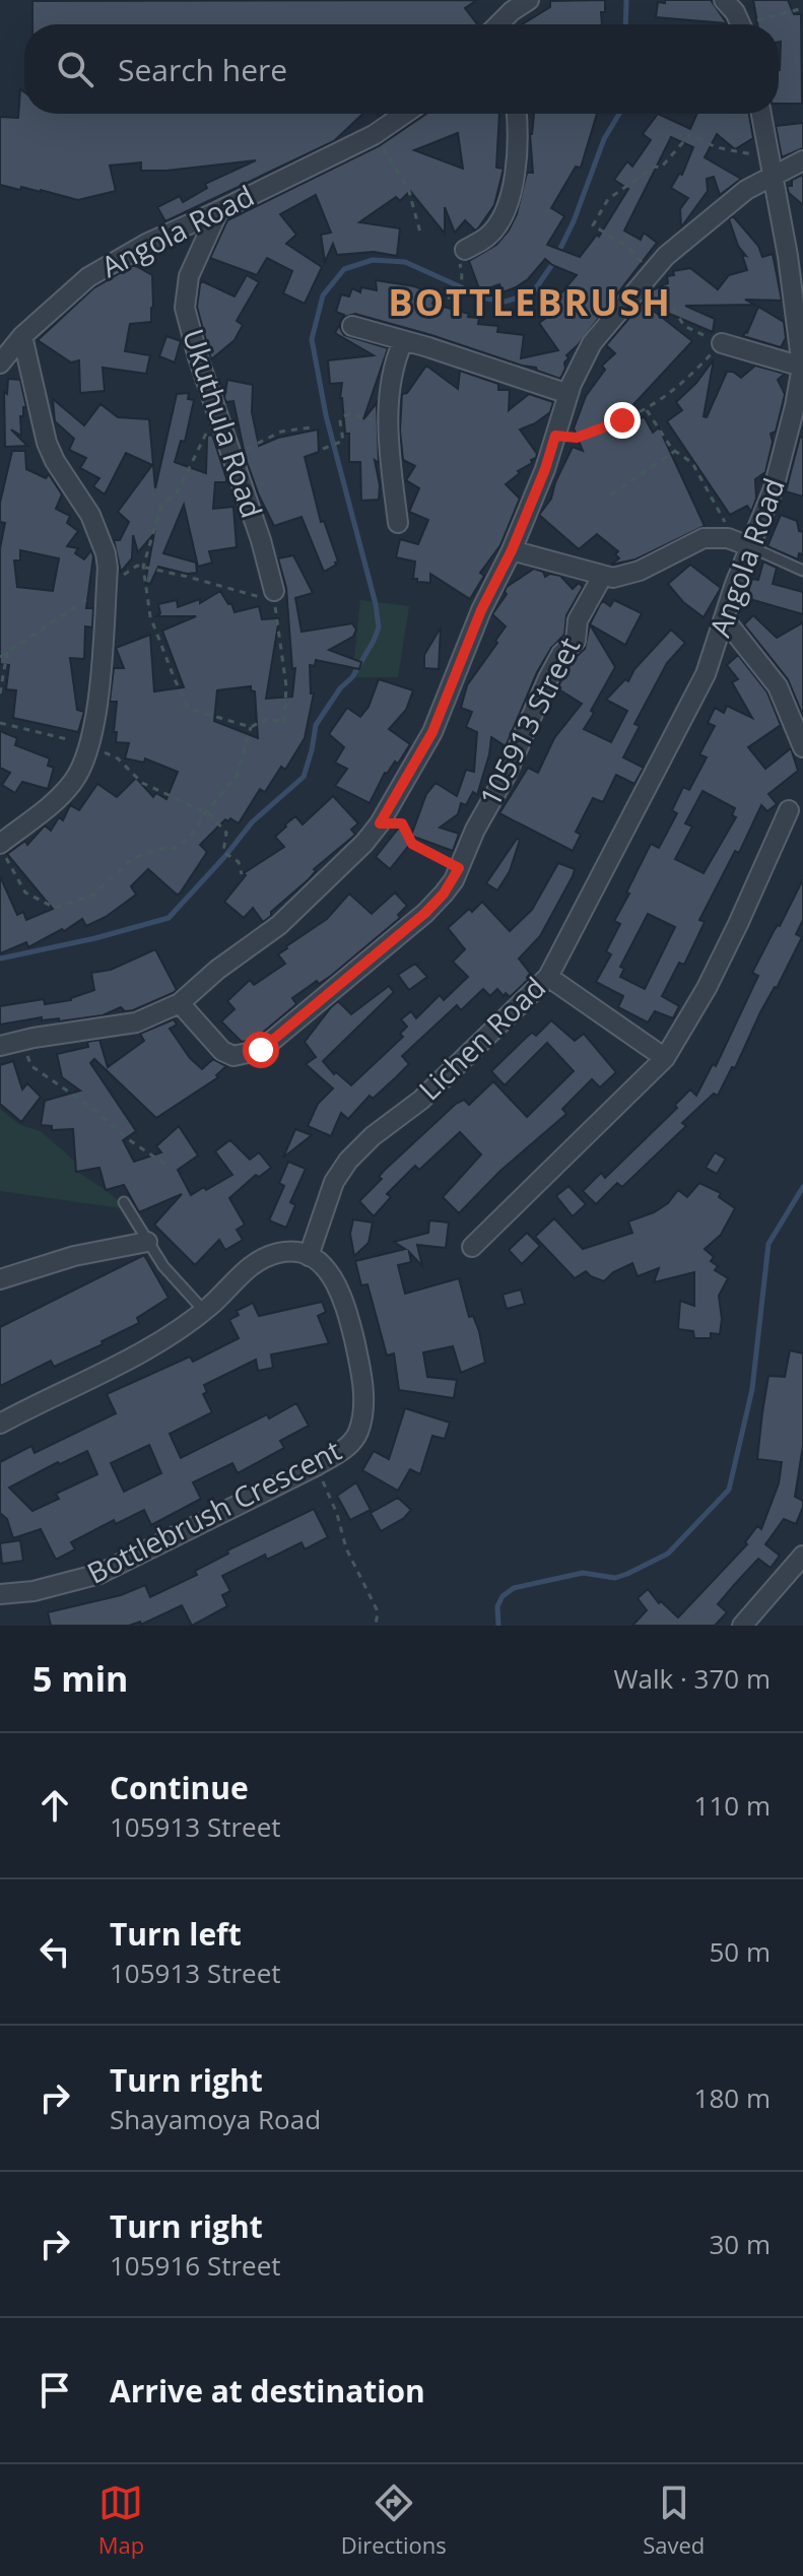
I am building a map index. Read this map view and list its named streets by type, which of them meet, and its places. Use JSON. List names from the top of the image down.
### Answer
{
  "streets": {
    "street": [
      "Angola Road",
      "Ukuthula Road",
      "105913 Street",
      "Lichen Road",
      "Bottlebrush Crescent"
    ]
  },
  "crossings": [
    ["Angola Road", "Ukuthula Road"],
    ["Angola Road", "Lichen Road"],
    ["Lichen Road", "Bottlebrush Crescent"]
  ],
  "districts": ["BOTTLEBRUSH"],
  "page": {
    "search": "Search here",
    "heading": ["5 min", "Walk · 370 m"],
    "list": [
      ["Continue", "105913 Street", "110 m"],
      ["Turn left", "105913 Street", "50 m"],
      ["Turn right", "Shayamoya Road", "180 m"],
      ["Turn right", "105916 Street", "30 m"],
      "Arrive at destination"
    ],
    "nav": ["Map", "Directions", "Saved"]
  }
}
